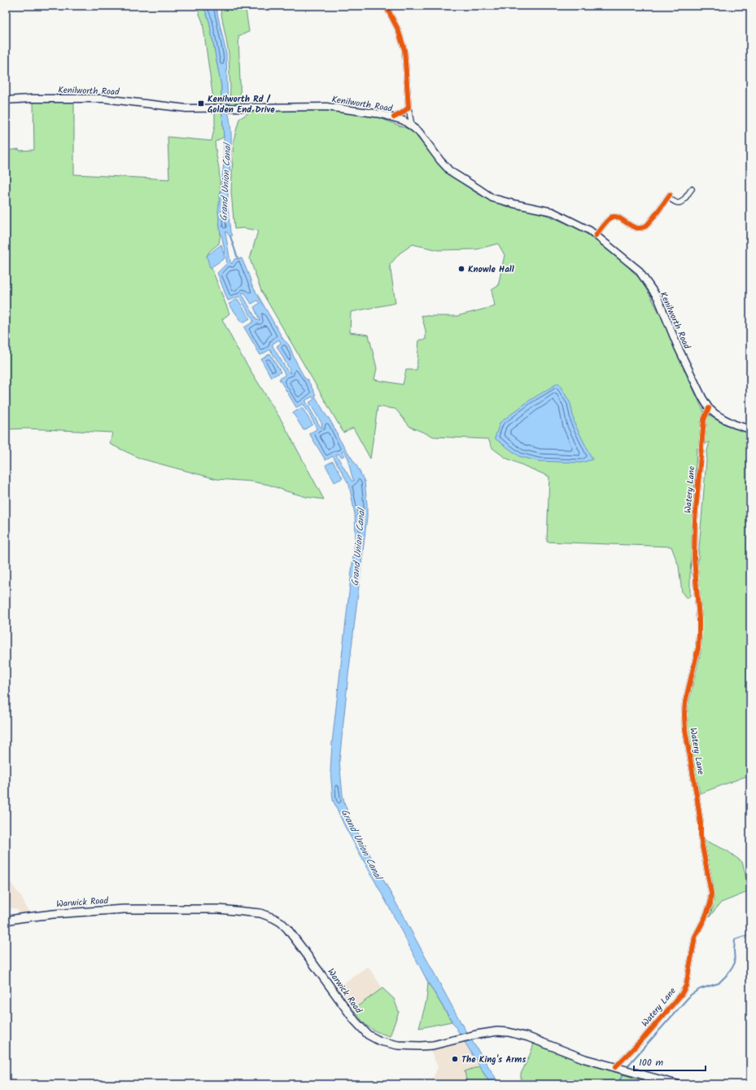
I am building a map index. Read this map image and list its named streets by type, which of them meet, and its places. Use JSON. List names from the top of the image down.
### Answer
{
  "streets": {
    "main road": ["Kenilworth Road", "Warwick Road"],
    "street": ["Watery Lane"]
  },
  "crossings": [
    ["Kenilworth Road", "Watery Lane"],
    ["Watery Lane", "Warwick Road"]
  ],
  "water": ["Grand Union Canal"],
  "places": {
    "transit": ["Kenilworth Rd / Golden End Drive"],
    "other": ["Knowle Hall", "The King's Arms"]
  },
  "scale_bar": "100 m"
}
